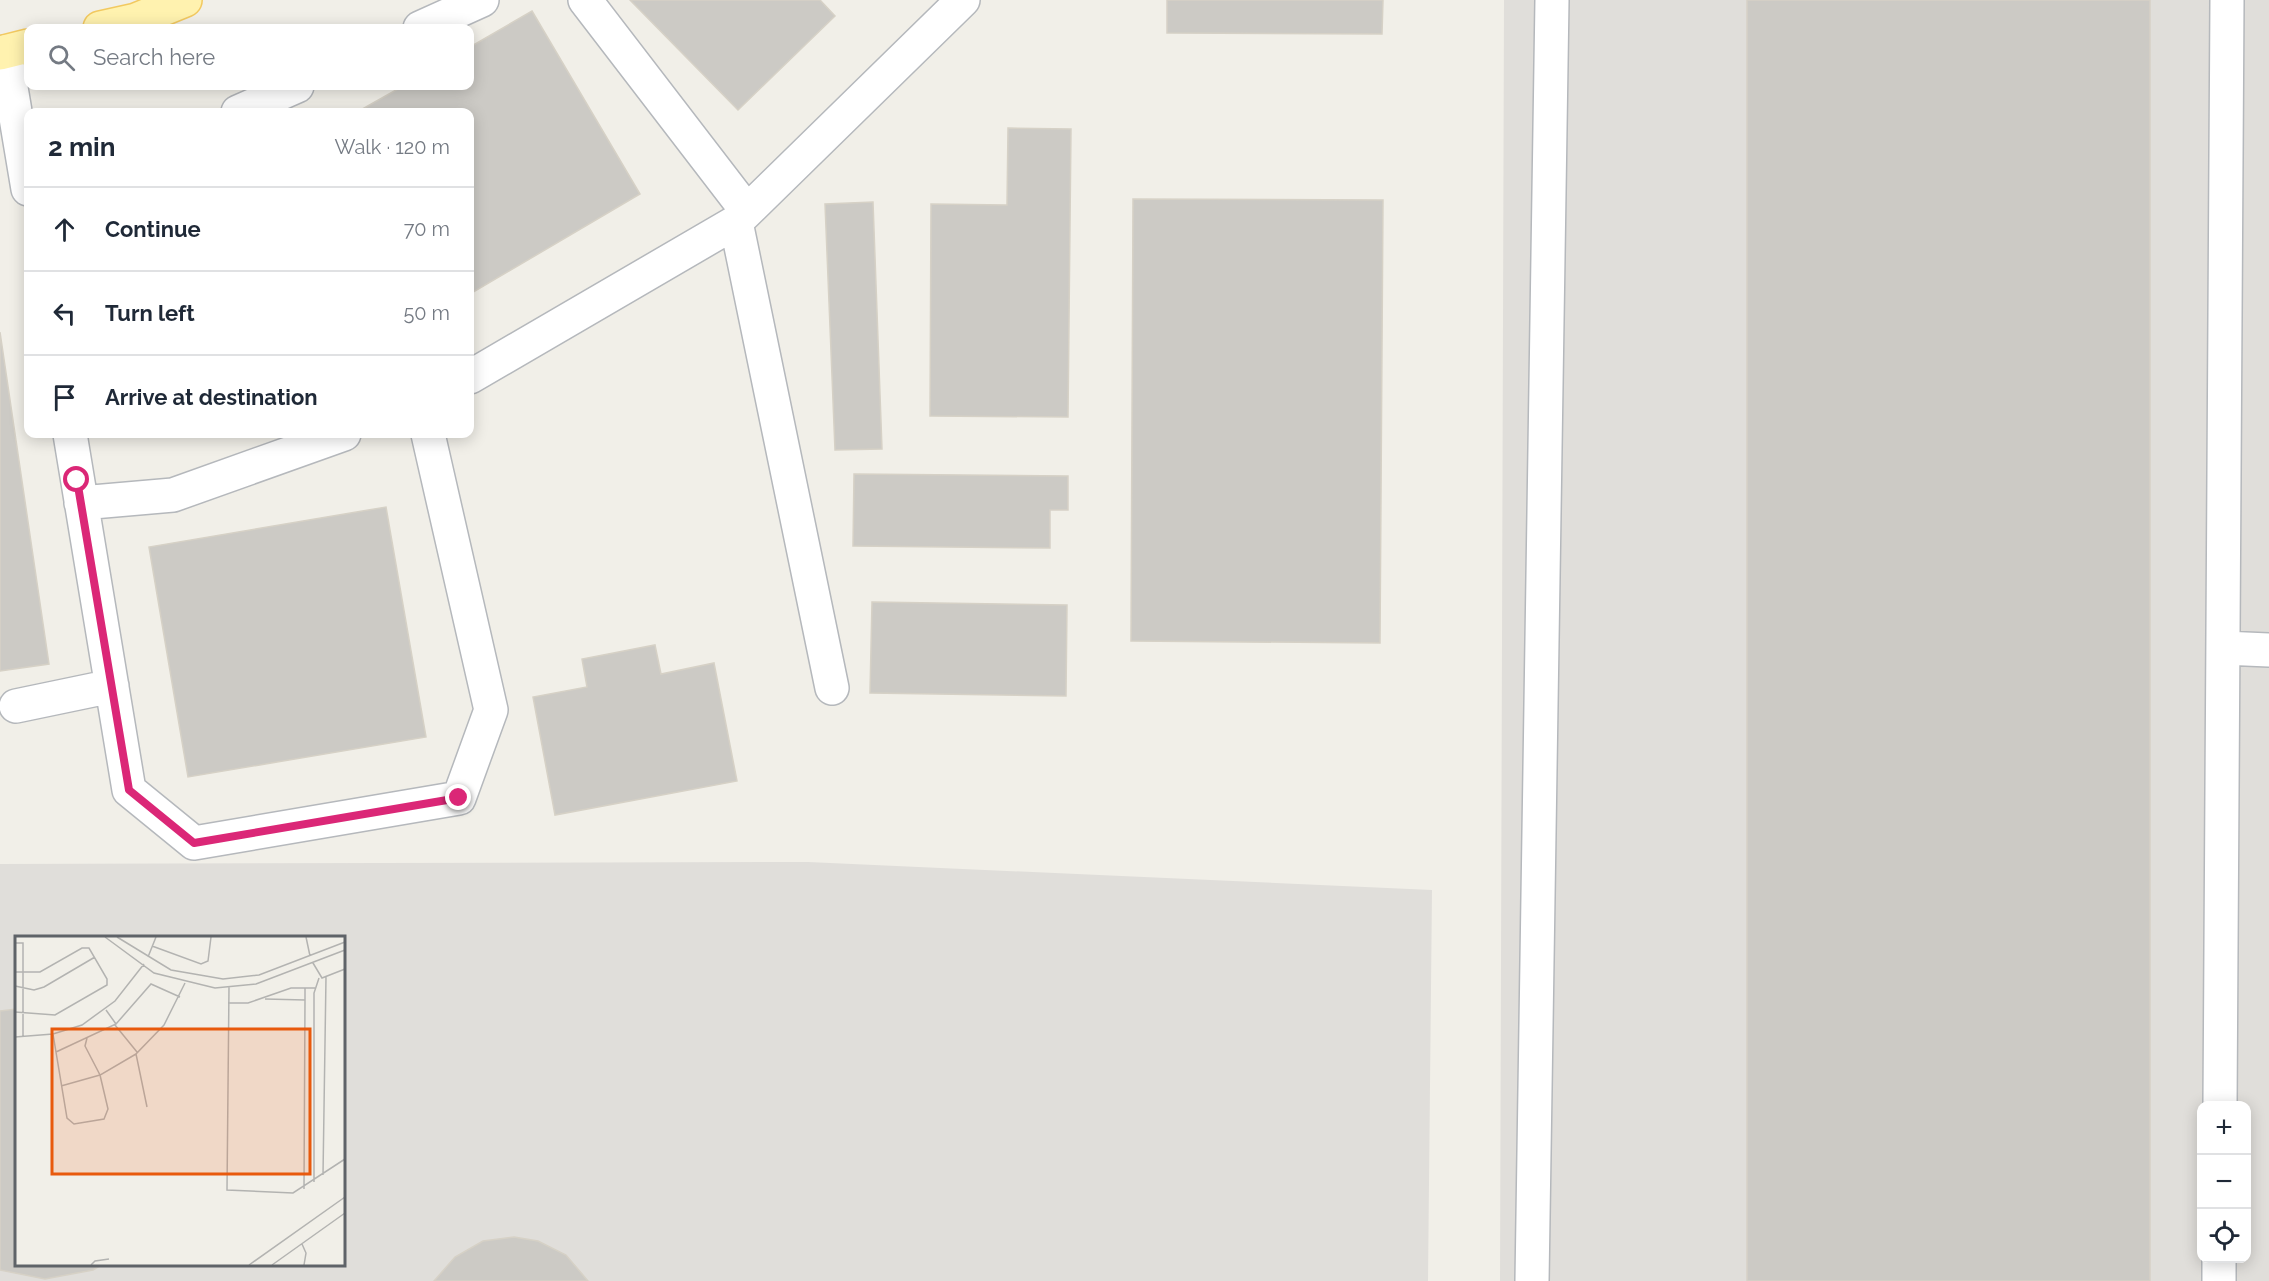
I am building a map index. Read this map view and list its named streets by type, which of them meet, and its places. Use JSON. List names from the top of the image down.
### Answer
{
  "page": {
    "search": "Search here",
    "heading": ["2 min", "Walk · 120 m"],
    "list": [
      ["Continue", "70 m"],
      ["Turn left", "50 m"],
      "Arrive at destination"
    ],
    "map_buttons": ["+", "−"]
  }
}
